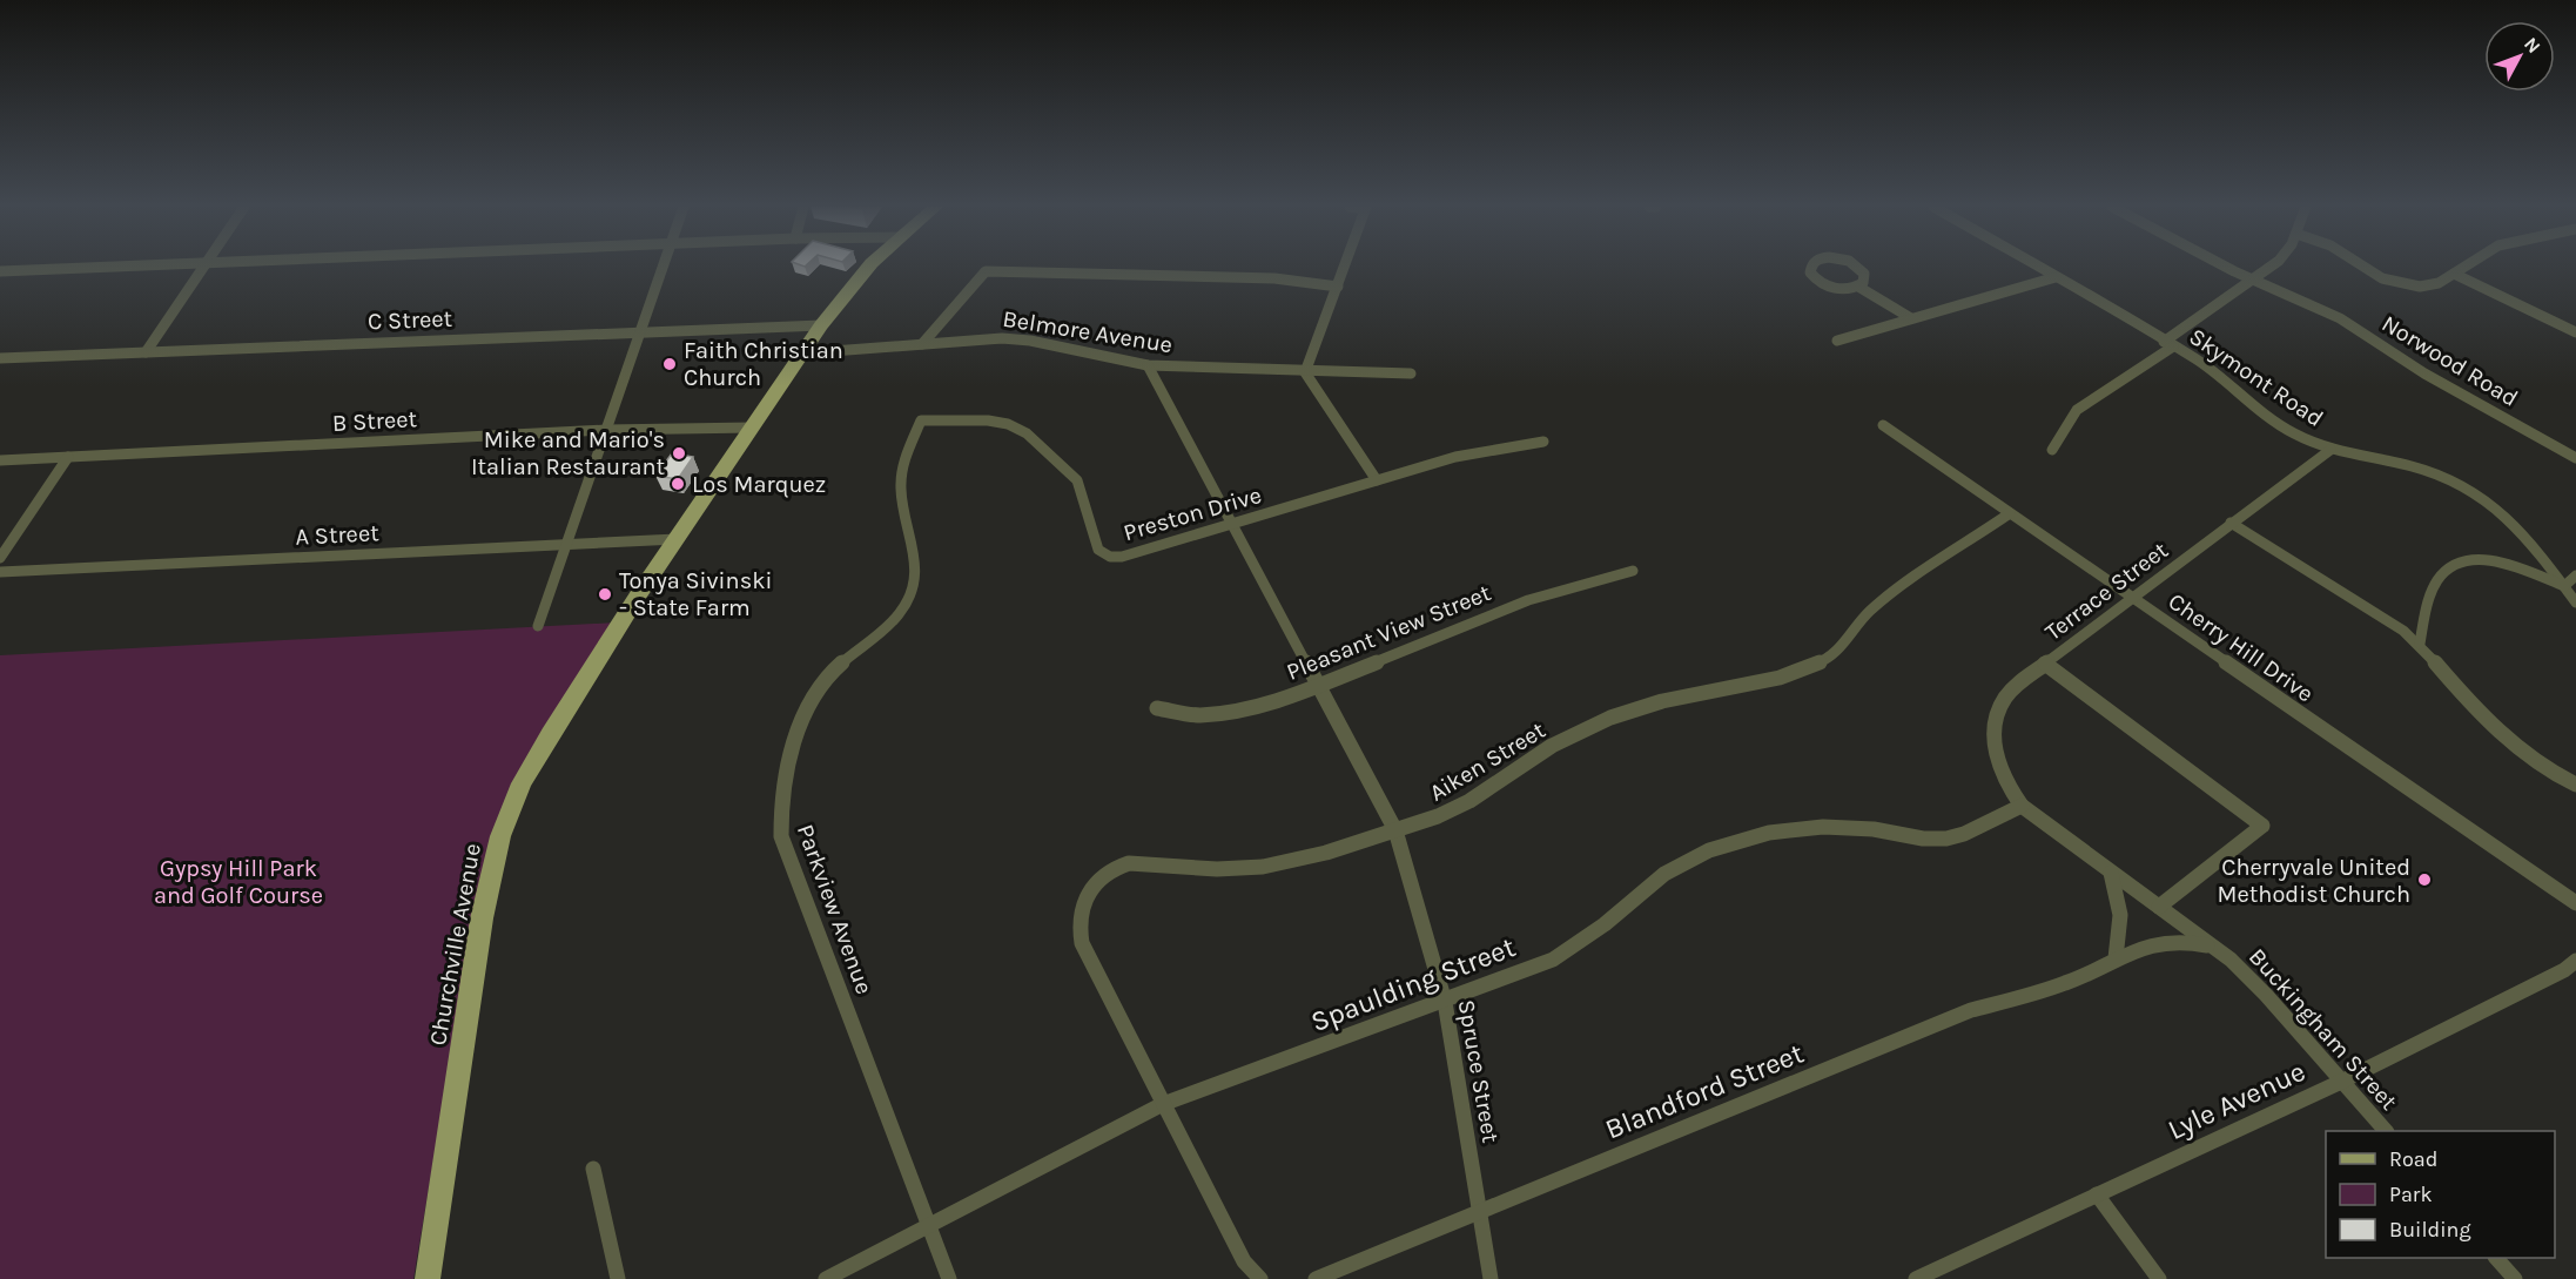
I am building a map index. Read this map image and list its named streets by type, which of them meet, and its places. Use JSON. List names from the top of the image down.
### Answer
{
  "streets": {
    "main road": ["Churchville Avenue"],
    "street": [
      "C Street",
      "Belmore Avenue",
      "Norwood Road",
      "Skymont Road",
      "B Street",
      "Preston Drive",
      "A Street",
      "Terrace Street",
      "Pleasant View Street",
      "Cherry Hill Drive",
      "Aiken Street",
      "Parkview Avenue",
      "Spaulding Street",
      "Buckingham Street",
      "Spruce Street",
      "Blandford Street",
      "Lyle Avenue"
    ]
  },
  "crossings": [
    ["C Street", "Churchville Avenue"],
    ["Belmore Avenue", "Churchville Avenue"],
    ["Belmore Avenue", "Spruce Street"],
    ["Skymont Road", "Terrace Street"],
    ["B Street", "Churchville Avenue"],
    ["Preston Drive", "Parkview Avenue"],
    ["Preston Drive", "Spruce Street"],
    ["A Street", "Churchville Avenue"],
    ["Terrace Street", "Cherry Hill Drive"],
    ["Terrace Street", "Spaulding Street"],
    ["Terrace Street", "Buckingham Street"],
    ["Pleasant View Street", "Spruce Street"],
    ["Cherry Hill Drive", "Aiken Street"],
    ["Aiken Street", "Spaulding Street"],
    ["Aiken Street", "Spruce Street"],
    ["Parkview Avenue", "Spaulding Street"],
    ["Spaulding Street", "Buckingham Street"],
    ["Spaulding Street", "Spruce Street"],
    ["Buckingham Street", "Blandford Street"],
    ["Buckingham Street", "Lyle Avenue"],
    ["Spruce Street", "Blandford Street"]
  ],
  "parks": ["Gypsy Hill Park and Golf Course"],
  "places": [
    "Faith Christian Church",
    "Mike and Mario's Italian Restaurant",
    "Los Marquez",
    "Tonya Sivinski - State Farm",
    "Cherryvale United Methodist Church"
  ],
  "legend": ["Road", "Park", "Building"],
  "north": "top right"
}
